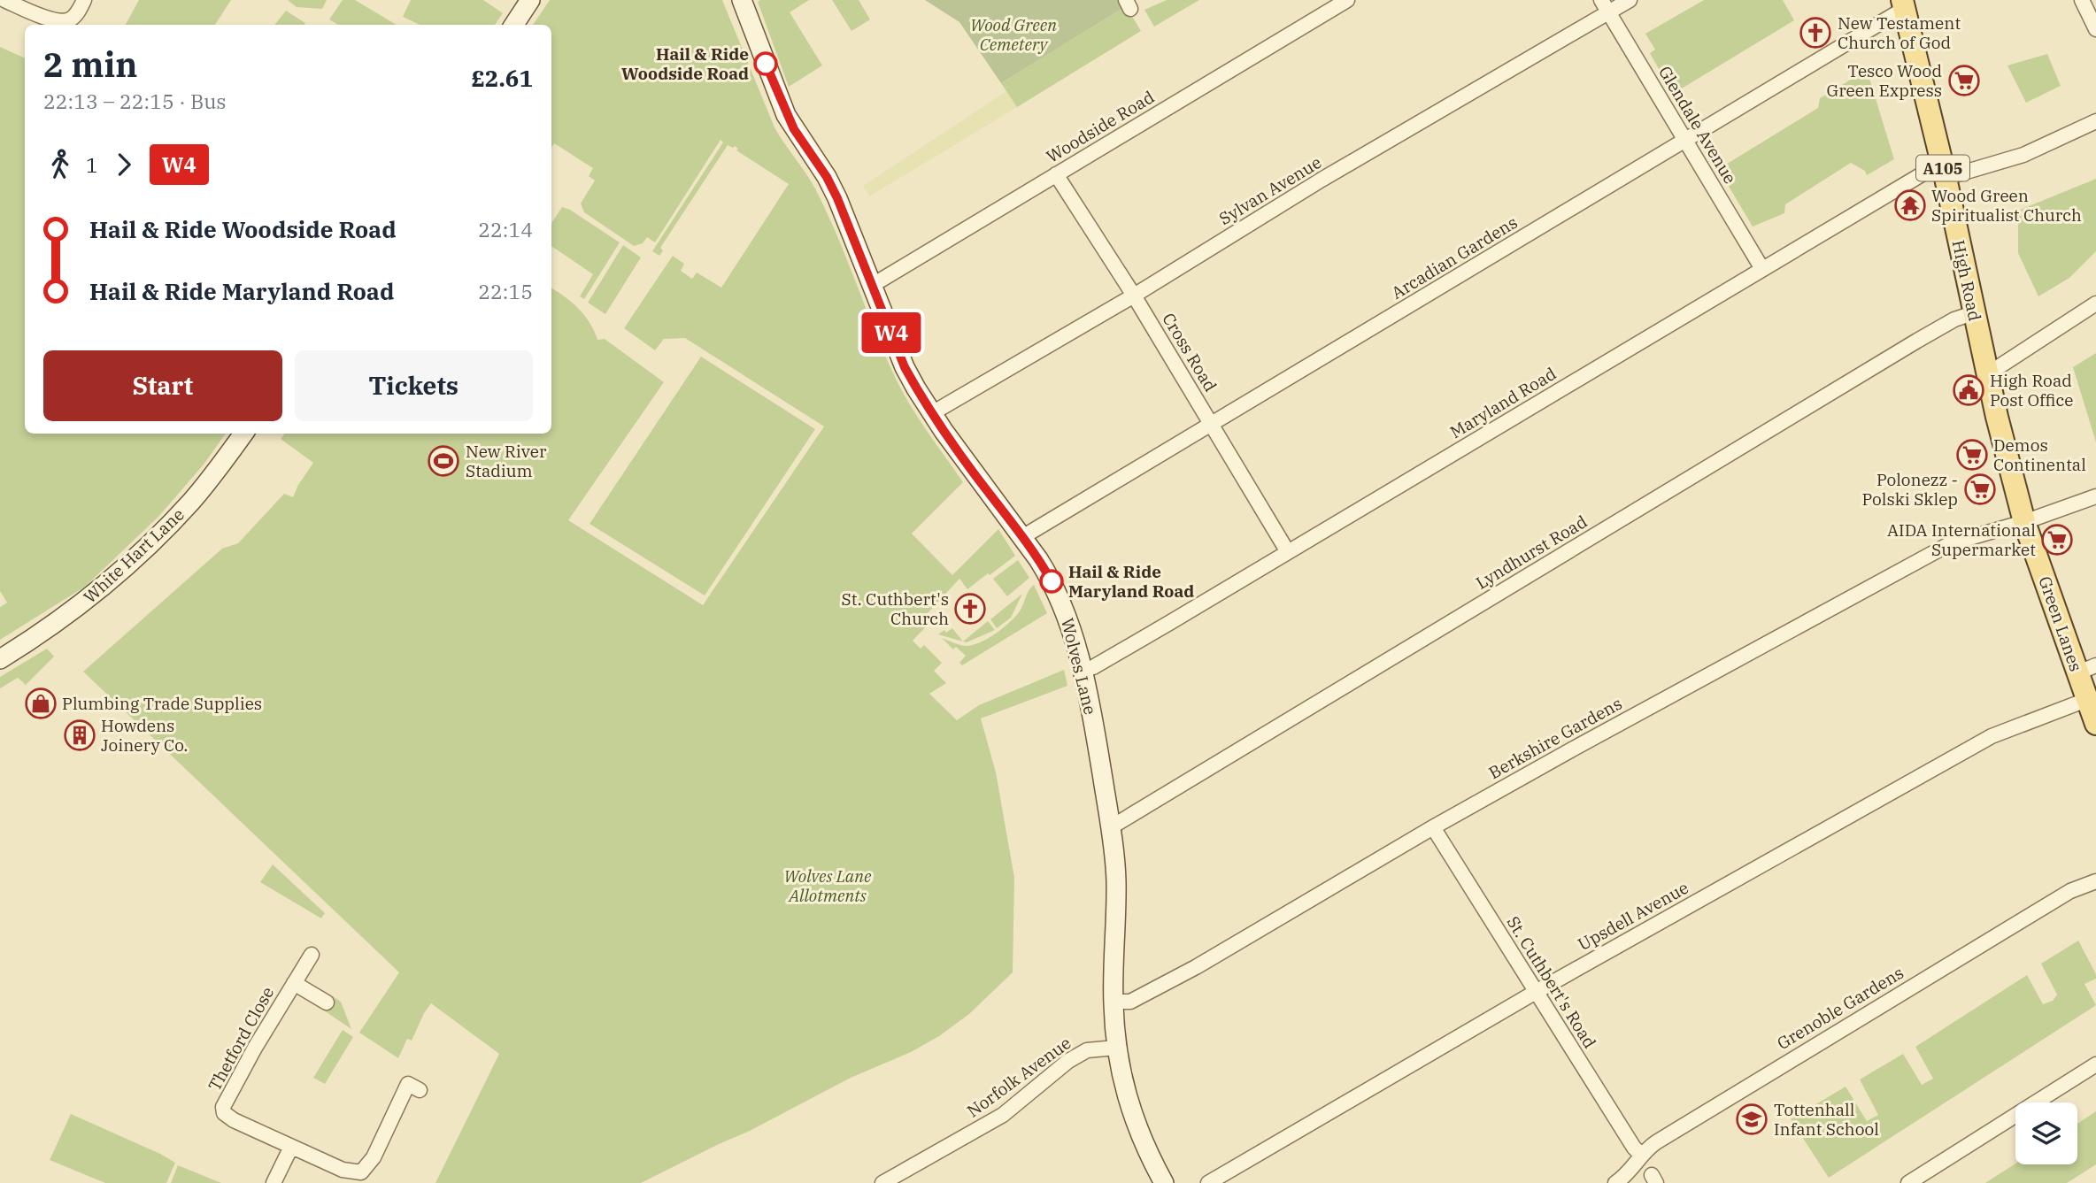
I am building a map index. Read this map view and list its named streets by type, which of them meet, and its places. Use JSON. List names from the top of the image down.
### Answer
{
  "streets": {
    "main road": ["A105", "High Road", "Green Lanes"],
    "street": [
      "Glendale Avenue",
      "Woodside Road",
      "Sylvan Avenue",
      "Arcadian Gardens",
      "Cross Road",
      "Maryland Road",
      "Lyndhurst Road",
      "White Hart Lane",
      "Wolves Lane",
      "Berkshire Gardens",
      "Upsdell Avenue",
      "St. Cuthbert's Road",
      "Grenoble Gardens",
      "Thetford Close",
      "Norfolk Avenue"
    ]
  },
  "crossings": [
    ["Glendale Avenue", "Sylvan Avenue"],
    ["Glendale Avenue", "Arcadian Gardens"],
    ["Glendale Avenue", "Maryland Road"],
    ["Woodside Road", "Cross Road"],
    ["Woodside Road", "Wolves Lane"],
    ["Sylvan Avenue", "Cross Road"],
    ["Sylvan Avenue", "Wolves Lane"],
    ["Arcadian Gardens", "High Road"],
    ["Arcadian Gardens", "Cross Road"],
    ["Arcadian Gardens", "Wolves Lane"],
    ["High Road", "Maryland Road"],
    ["High Road", "Lyndhurst Road"],
    ["High Road", "Green Lanes"],
    ["Cross Road", "Maryland Road"],
    ["Maryland Road", "Wolves Lane"],
    ["Lyndhurst Road", "Wolves Lane"],
    ["Green Lanes", "Berkshire Gardens"],
    ["Green Lanes", "Upsdell Avenue"],
    ["Wolves Lane", "Berkshire Gardens"],
    ["Wolves Lane", "Norfolk Avenue"],
    ["Berkshire Gardens", "St. Cuthbert's Road"],
    ["Upsdell Avenue", "St. Cuthbert's Road"],
    ["St. Cuthbert's Road", "Grenoble Gardens"]
  ],
  "parks": ["Wood Green Cemetery", "Wolves Lane Allotments"],
  "places": {
    "church": ["New Testament Church of God", "St. Cuthbert's Church"],
    "other": ["Hail & Ride Woodside Road", "Hail & Ride Maryland Road"],
    "supermarket": [
      "Tesco Wood Green Express",
      "Demos Continental",
      "Polonezz - Polski Sklep",
      "AIDA International Supermarket"
    ],
    "temple": ["Wood Green Spiritualist Church"],
    "public building": ["High Road Post Office"],
    "sports": ["New River Stadium"],
    "shop": ["Plumbing Trade Supplies"],
    "building": ["Howdens Joinery Co."],
    "school or university": ["Tottenhall Infant School"]
  },
  "lines": ["bus line W4"],
  "page": {
    "on_map": "W4",
    "heading": ["2 min", "22:13 – 22:15 · Bus", "£2.61"],
    "legs": ["1", "W4"],
    "list": [
      {
        "name": "Hail & Ride Woodside Road",
        "value": "22:14"
      },
      {
        "name": "Hail & Ride Maryland Road",
        "value": "22:15"
      }
    ],
    "buttons": ["Start", "Tickets"]
  }
}
